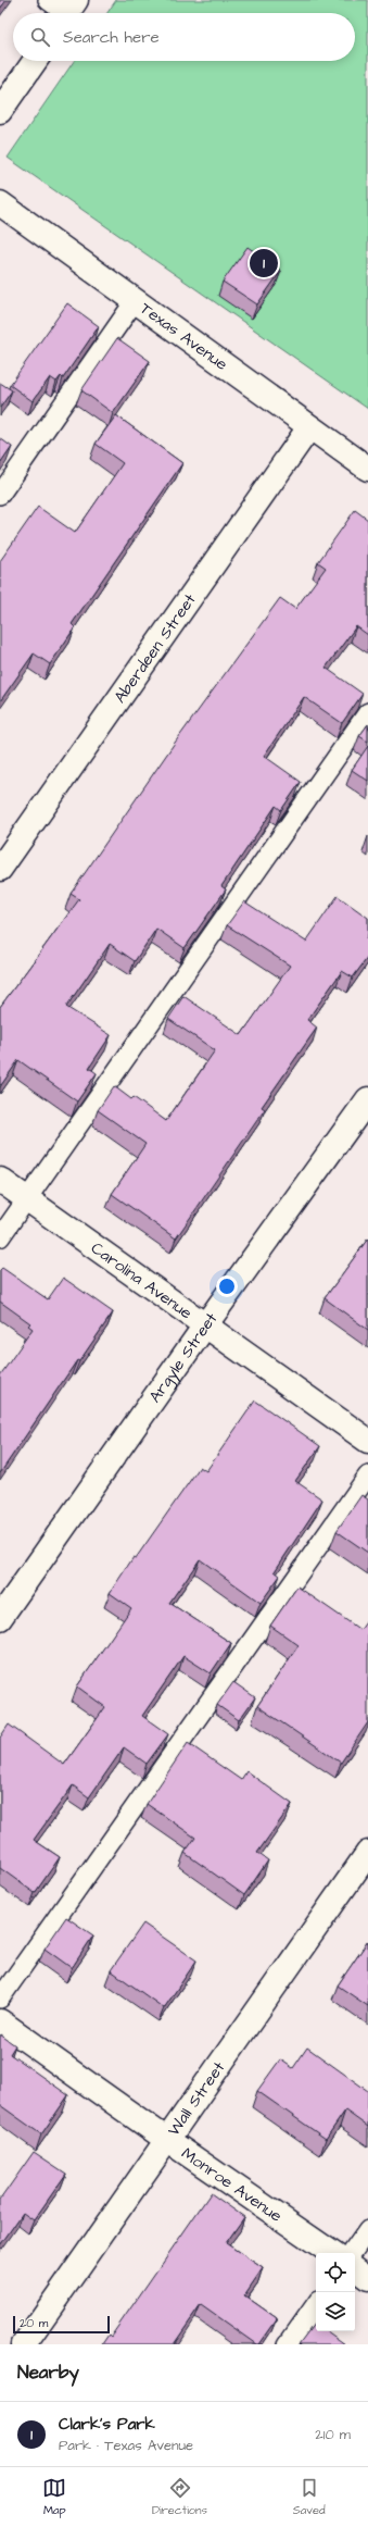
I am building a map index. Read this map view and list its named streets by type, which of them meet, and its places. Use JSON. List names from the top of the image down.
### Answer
{
  "streets": {
    "street": [
      "Texas Avenue",
      "Aberdeen Street",
      "Carolina Avenue",
      "Argyle Street",
      "Wall Street",
      "Monroe Avenue"
    ]
  },
  "crossings": [
    ["Texas Avenue", "Aberdeen Street"],
    ["Carolina Avenue", "Argyle Street"],
    ["Wall Street", "Monroe Avenue"]
  ],
  "scale_bar": "20 m",
  "page": {
    "search": "Search here",
    "pins": "1",
    "scale": "20 m",
    "heading": "Nearby",
    "list": [
      {
        "mark": "1",
        "name": "Clark's Park",
        "note": "Park · Texas Avenue",
        "value": "210 m"
      }
    ],
    "nav": ["Map", "Directions", "Saved"]
  }
}
